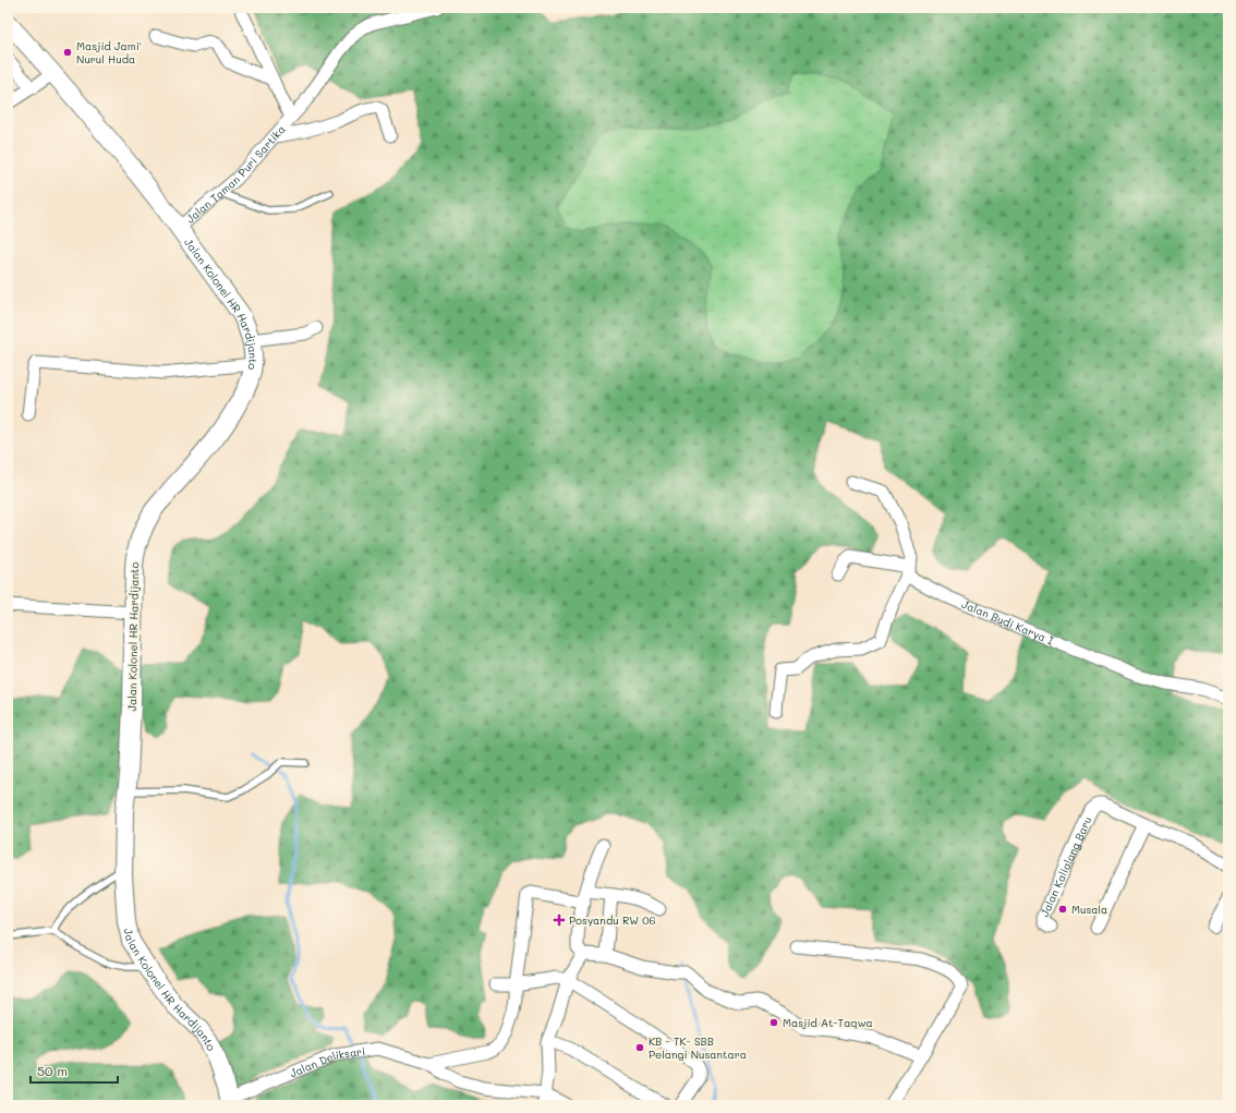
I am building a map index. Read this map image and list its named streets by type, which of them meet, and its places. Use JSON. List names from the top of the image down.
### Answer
{
  "streets": {
    "main road": ["Jalan Kolonel HR Hardijanto"],
    "street": [
      "Jalan Taman Puri Sartika",
      "Jalan Budi Karya I",
      "Jalan Kalialang Baru",
      "Jalan Deliksari"
    ]
  },
  "crossings": [
    ["Jalan Taman Puri Sartika", "Jalan Kolonel HR Hardijanto"],
    ["Jalan Kolonel HR Hardijanto", "Jalan Deliksari"]
  ],
  "places": {
    "other": [
      "Masjid Jami' Nurul Huda",
      "Musala",
      "Masjid At-Taqwa",
      "KB - TK- SBB Pelangi Nusantara"
    ],
    "health": ["Posyandu RW 06"]
  },
  "scale_bar": "50 m"
}
